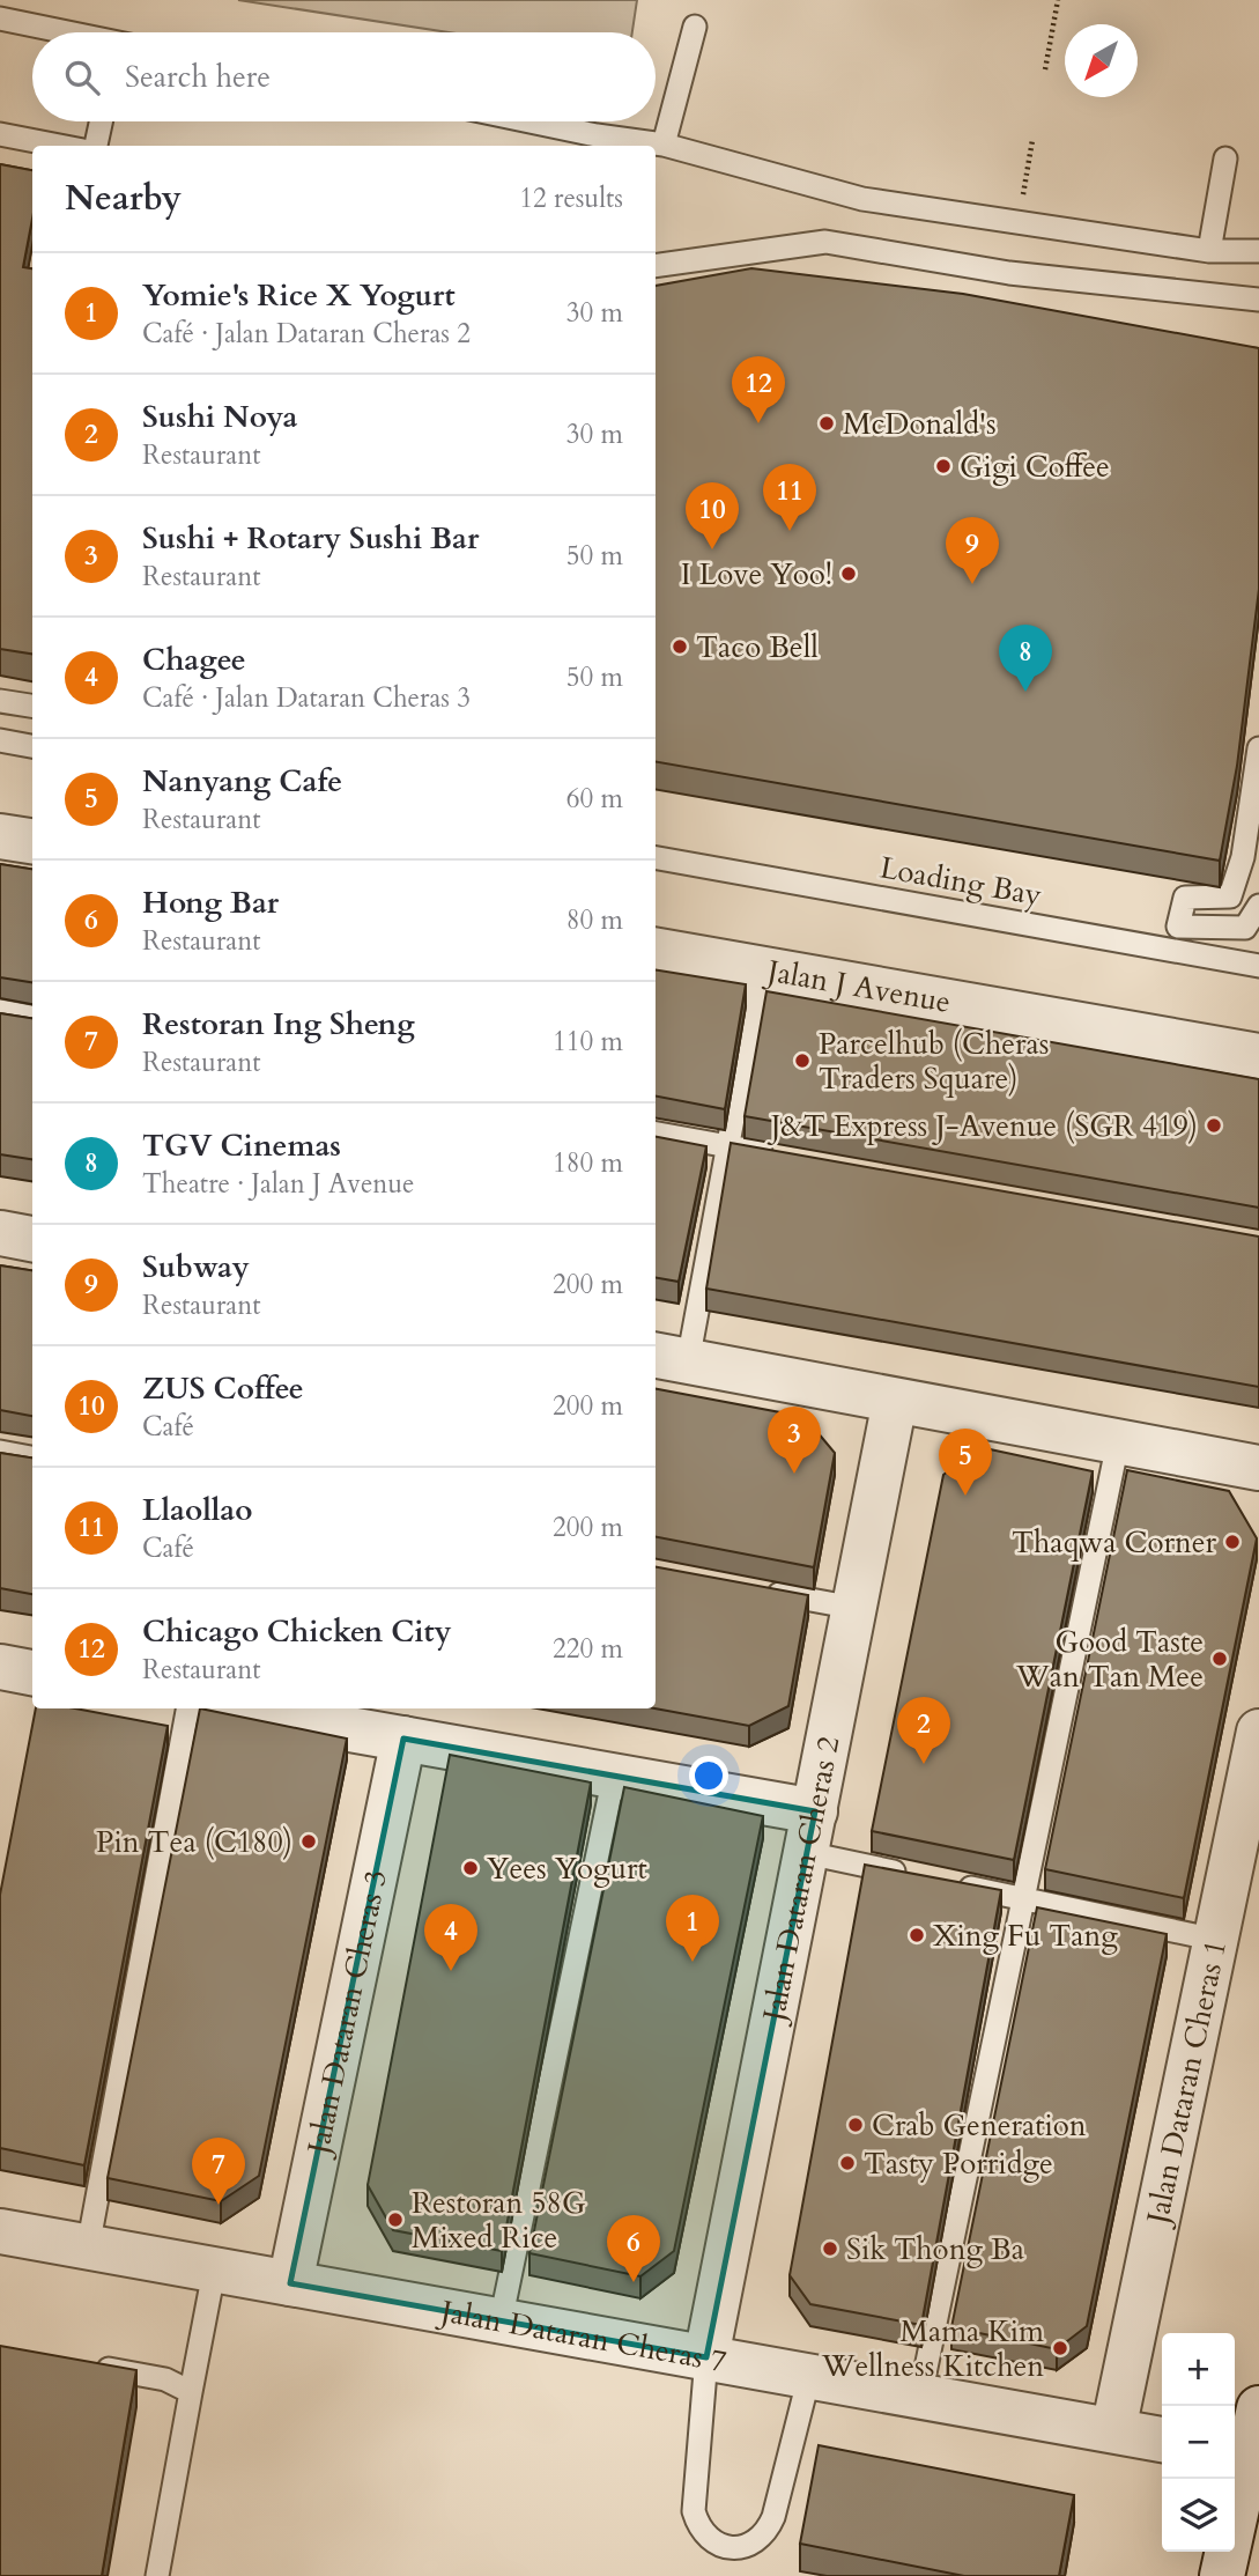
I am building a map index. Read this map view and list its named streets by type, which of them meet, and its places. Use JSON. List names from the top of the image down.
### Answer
{
  "streets": {
    "street": [
      "Jalan J Avenue",
      "Jalan Dataran Cheras 2",
      "Jalan Dataran Cheras 3",
      "Jalan Dataran Cheras 1",
      "Jalan Dataran Cheras 7"
    ],
    "lane": ["Loading Bay"]
  },
  "crossings": [
    ["Jalan Dataran Cheras 2", "Jalan Dataran Cheras 7"],
    ["Jalan Dataran Cheras 3", "Jalan Dataran Cheras 7"],
    ["Jalan Dataran Cheras 1", "Jalan Dataran Cheras 7"]
  ],
  "places": [
    "McDonald's",
    "Gigi Coffee",
    "I Love Yoo!",
    "Taco Bell",
    "Parcelhub (Cheras Traders Square)",
    "J&T Express J-Avenue (SGR 419)",
    "Thaqwa Corner",
    "Good Taste Wan Tan Mee",
    "Pin Tea (C180)",
    "Yees Yogurt",
    "Xing Fu Tang",
    "Crab Generation",
    "Tasty Porridge",
    "Restoran 58G Mixed Rice",
    "Sik Thong Ba",
    "Mama Kim Wellness Kitchen"
  ],
  "north": "bottom left",
  "page": {
    "search": "Search here",
    "heading": ["Nearby", "12 results"],
    "list": [
      {
        "mark": "1",
        "name": "Yomie's Rice X Yogurt",
        "note": "Café · Jalan Dataran Cheras 2",
        "value": "30 m"
      },
      {
        "mark": "2",
        "name": "Sushi Noya",
        "note": "Restaurant",
        "value": "30 m"
      },
      {
        "mark": "3",
        "name": "Sushi + Rotary Sushi Bar",
        "note": "Restaurant",
        "value": "50 m"
      },
      {
        "mark": "4",
        "name": "Chagee",
        "note": "Café · Jalan Dataran Cheras 3",
        "value": "50 m"
      },
      {
        "mark": "5",
        "name": "Nanyang Cafe",
        "note": "Restaurant",
        "value": "60 m"
      },
      {
        "mark": "6",
        "name": "Hong Bar",
        "note": "Restaurant",
        "value": "80 m"
      },
      {
        "mark": "7",
        "name": "Restoran Ing Sheng",
        "note": "Restaurant",
        "value": "110 m"
      },
      {
        "mark": "8",
        "name": "TGV Cinemas",
        "note": "Theatre · Jalan J Avenue",
        "value": "180 m"
      },
      {
        "mark": "9",
        "name": "Subway",
        "note": "Restaurant",
        "value": "200 m"
      },
      {
        "mark": "10",
        "name": "ZUS Coffee",
        "note": "Café",
        "value": "200 m"
      },
      {
        "mark": "11",
        "name": "Llaollao",
        "note": "Café",
        "value": "200 m"
      },
      {
        "mark": "12",
        "name": "Chicago Chicken City",
        "note": "Restaurant",
        "value": "220 m"
      }
    ],
    "pins": [
      "12",
      "11",
      "10",
      "9",
      "8",
      "3",
      "5",
      "2",
      "1",
      "4",
      "7",
      "6"
    ],
    "map_buttons": ["+", "−"]
  }
}
